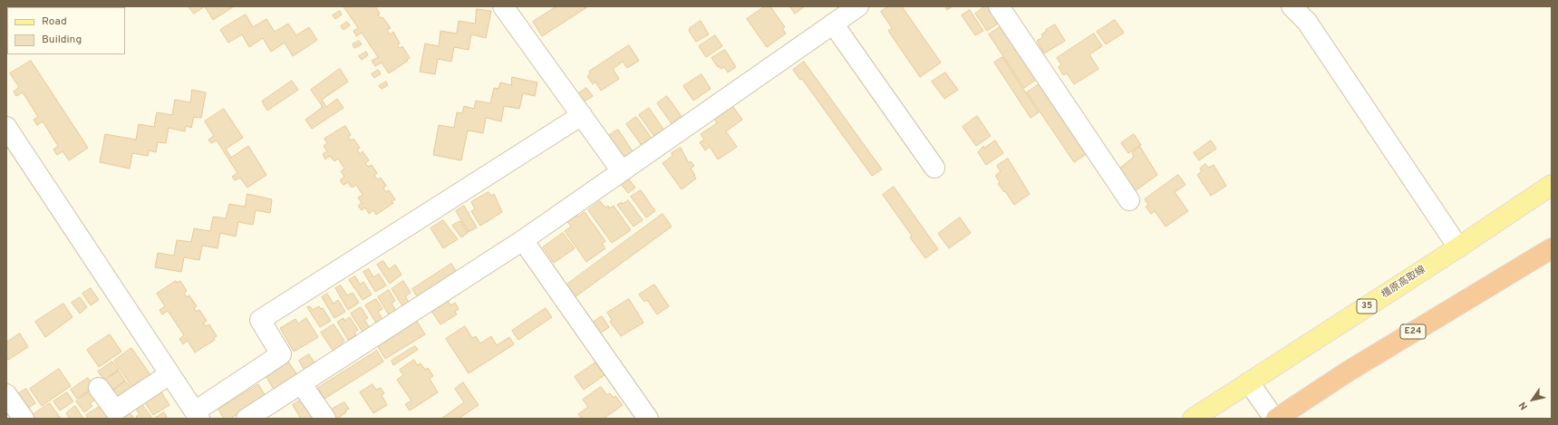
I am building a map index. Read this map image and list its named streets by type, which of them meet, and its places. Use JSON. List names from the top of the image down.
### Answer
{
  "streets": {
    "highway": ["E24"],
    "main road": ["橿原高取線", "35"]
  },
  "legend": ["Road", "Building"],
  "north": "bottom left"
}
